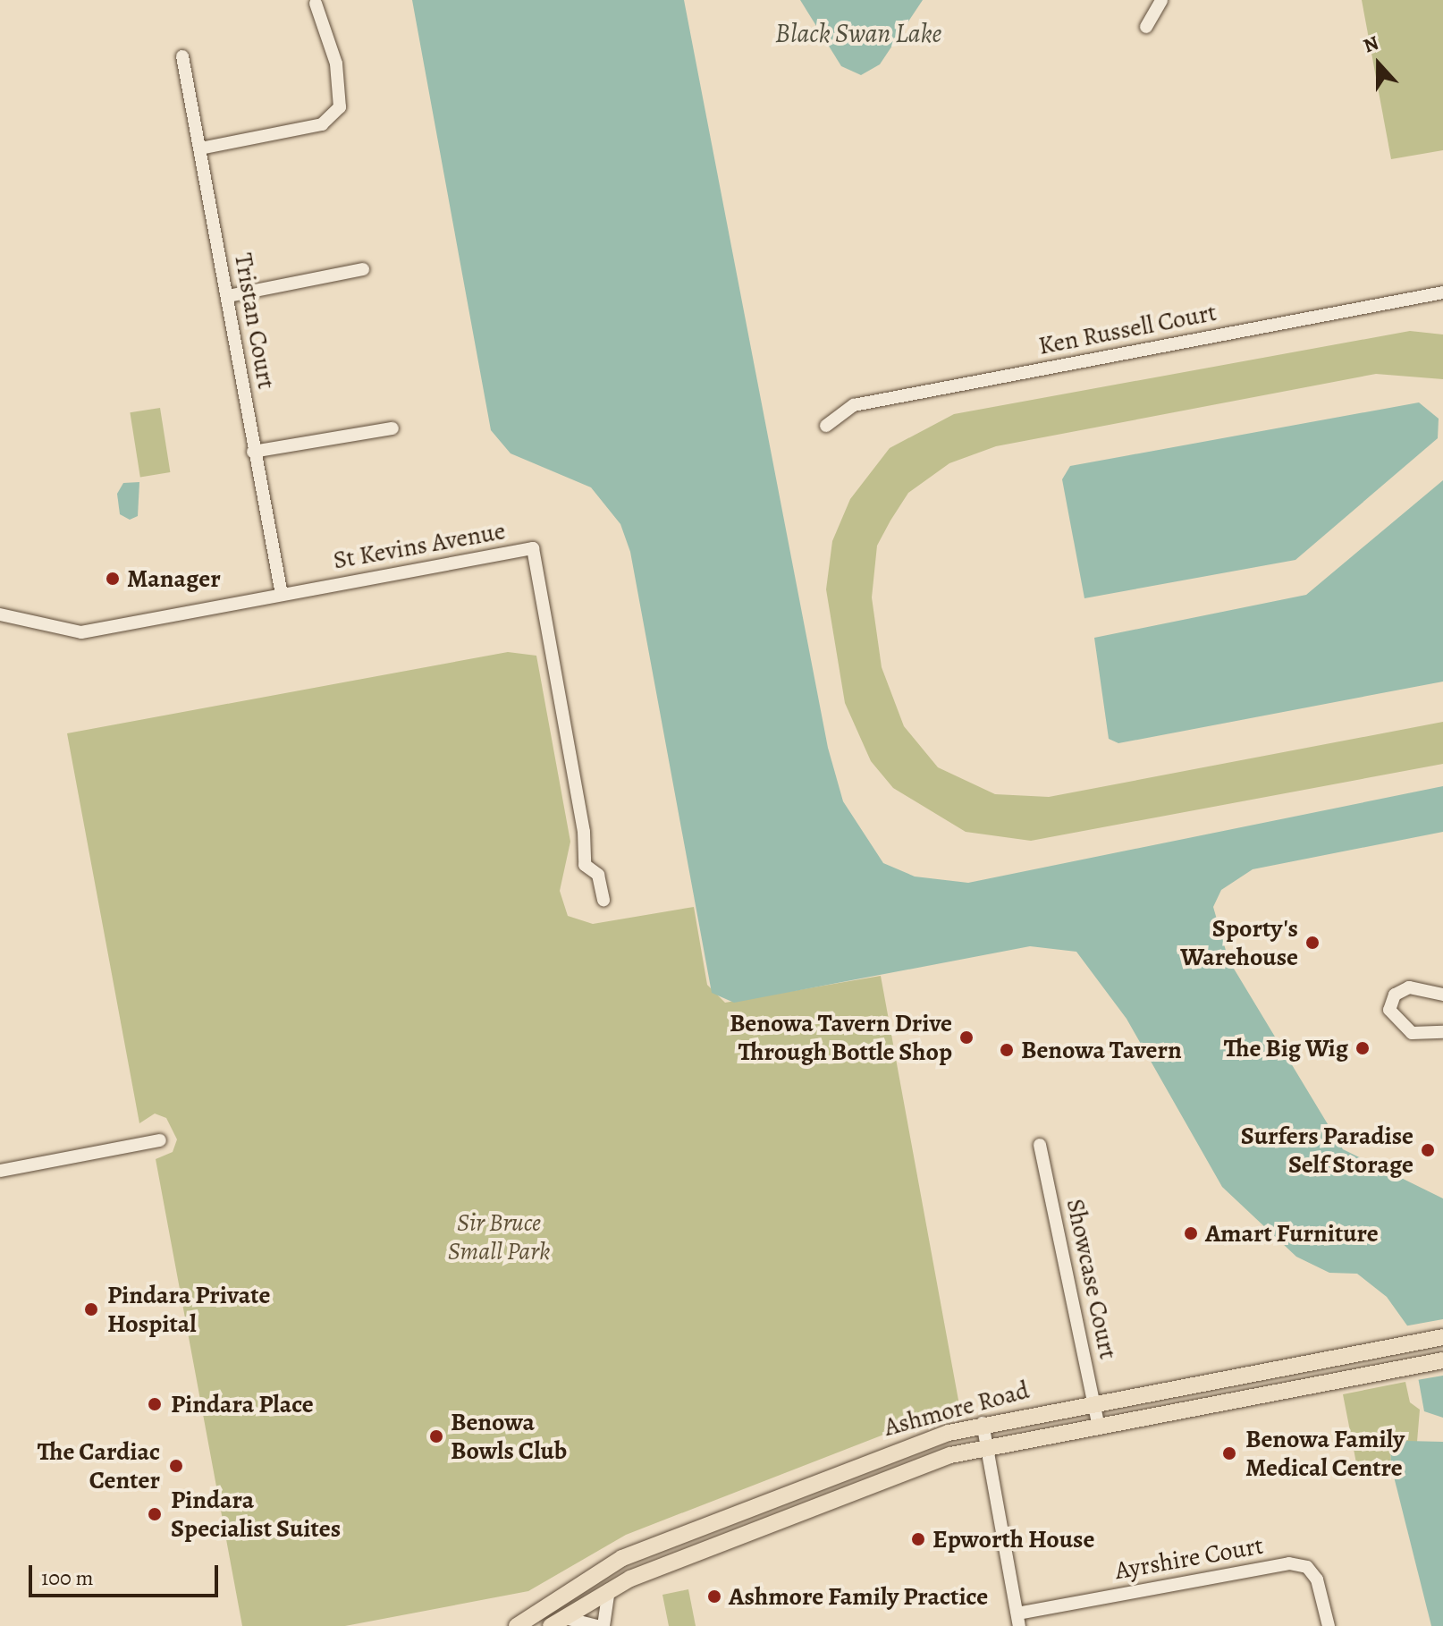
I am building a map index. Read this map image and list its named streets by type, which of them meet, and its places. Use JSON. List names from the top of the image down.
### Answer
{
  "streets": {
    "main road": ["Ashmore Road"],
    "street": [
      "Tristan Court",
      "Ken Russell Court",
      "St Kevins Avenue",
      "Showcase Court",
      "Ayrshire Court"
    ]
  },
  "crossings": [
    ["Tristan Court", "St Kevins Avenue"],
    ["Showcase Court", "Ashmore Road"]
  ],
  "water": ["Black Swan Lake"],
  "parks": ["Sir Bruce Small Park"],
  "places": [
    "Manager",
    "Sporty's Warehouse",
    "Benowa Tavern Drive Through Bottle Shop",
    "The Big Wig",
    "Benowa Tavern",
    "Surfers Paradise Self Storage",
    "Amart Furniture",
    "Pindara Private Hospital",
    "Pindara Place",
    "Benowa Bowls Club",
    "Benowa Family Medical Centre",
    "The Cardiac Center",
    "Pindara Specialist Suites",
    "Epworth House",
    "Ashmore Family Practice"
  ],
  "scale_bar": "100 m",
  "north": "top"
}
